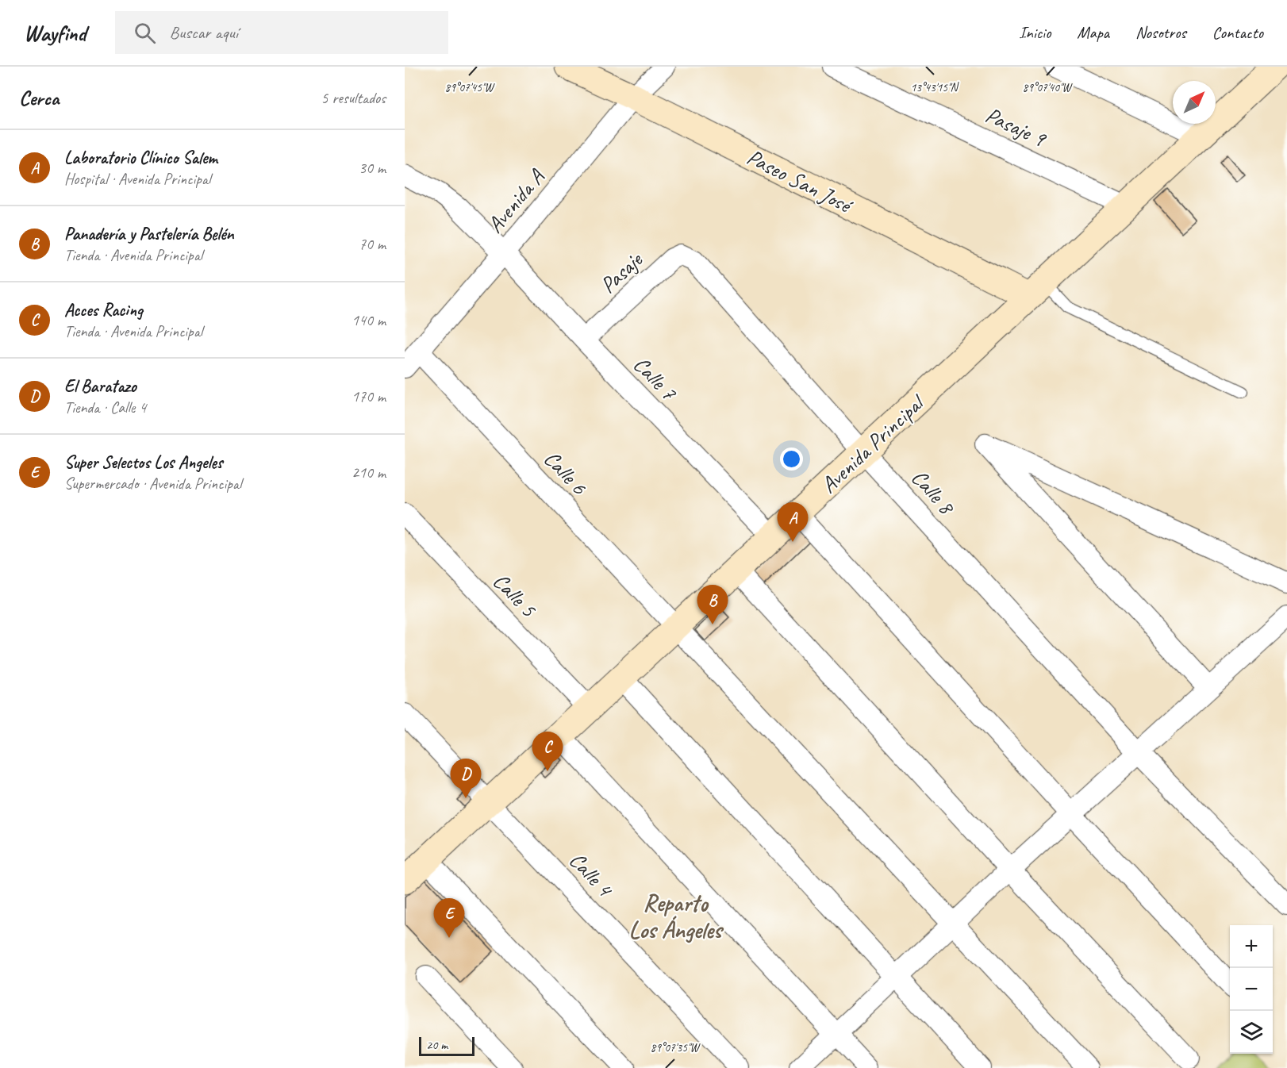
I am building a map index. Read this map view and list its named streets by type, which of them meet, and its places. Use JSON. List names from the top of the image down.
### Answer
{
  "streets": {
    "street": [
      "Pasaje 9",
      "Paseo San José",
      "Avenida A",
      "Pasaje",
      "Calle 7",
      "Avenida Principal",
      "Calle 6",
      "Calle 8",
      "Calle 5",
      "Calle 4"
    ]
  },
  "crossings": [
    ["Pasaje 9", "Avenida Principal"],
    ["Paseo San José", "Avenida A"],
    ["Paseo San José", "Avenida Principal"],
    ["Avenida A", "Calle 7"],
    ["Avenida A", "Calle 6"],
    ["Pasaje", "Calle 7"],
    ["Pasaje", "Calle 8"],
    ["Calle 7", "Avenida Principal"],
    ["Avenida Principal", "Calle 6"],
    ["Avenida Principal", "Calle 8"],
    ["Avenida Principal", "Calle 5"],
    ["Avenida Principal", "Calle 4"]
  ],
  "districts": ["Reparto Los Ángeles"],
  "scale_bar": "20 m",
  "north": "top right",
  "page": {
    "header": "Wayfind",
    "search": "Buscar aquí",
    "nav": [
      "Inicio",
      "Mapa",
      "Nosotros",
      "Contacto"
    ],
    "heading": ["Cerca", "5 resultados"],
    "list": [
      {
        "mark": "A",
        "name": "Laboratorio Clínico Salem",
        "note": "Hospital · Avenida Principal",
        "value": "30 m"
      },
      {
        "mark": "B",
        "name": "Panadería y Pastelería Belén",
        "note": "Tienda · Avenida Principal",
        "value": "70 m"
      },
      {
        "mark": "C",
        "name": "Acces Racing",
        "note": "Tienda · Avenida Principal",
        "value": "140 m"
      },
      {
        "mark": "D",
        "name": "El Baratazo",
        "note": "Tienda · Calle 4",
        "value": "170 m"
      },
      {
        "mark": "E",
        "name": "Super Selectos Los Angeles",
        "note": "Supermercado · Avenida Principal",
        "value": "210 m"
      }
    ],
    "pins": [
      "A",
      "B",
      "C",
      "D",
      "E"
    ],
    "map_buttons": ["+", "−"],
    "scale": "20 m"
  },
  "coordinates": [
    "13°43'15\"N",
    "89°07'45\"W",
    "89°07'40\"W",
    "89°07'35\"W"
  ]
}
